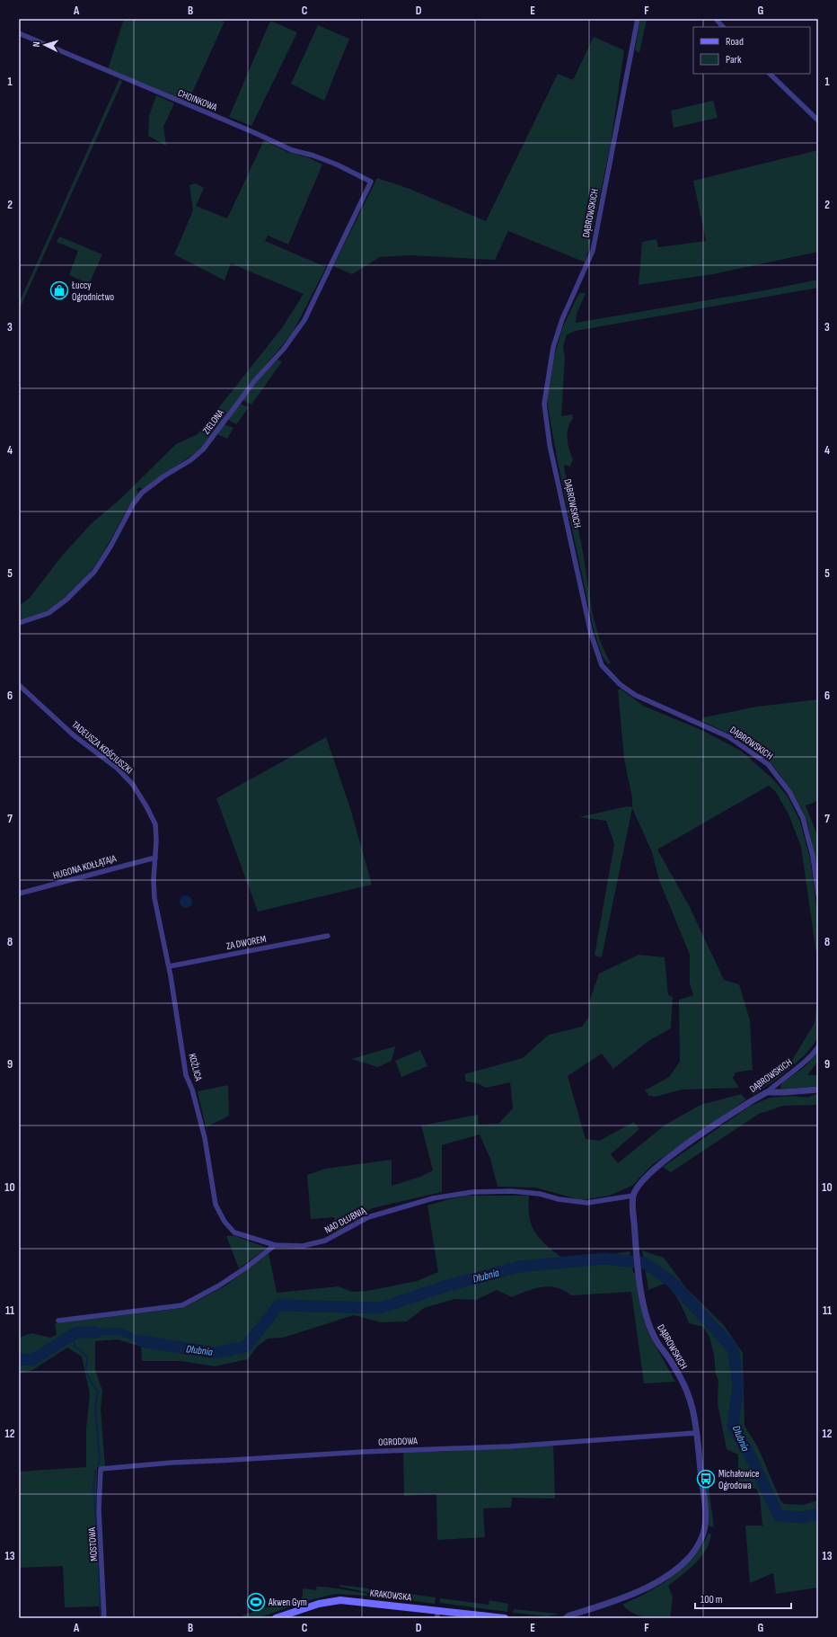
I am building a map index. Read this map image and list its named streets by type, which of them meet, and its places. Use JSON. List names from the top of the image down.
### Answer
{
  "streets": {
    "main road": ["KRAKOWSKA"],
    "street": [
      "CHOINKOWA",
      "DĄBROWSKICH",
      "ZIELONA",
      "TADEUSZA KOŚCIUSZKI",
      "HUGONA KOŁŁĄTAJA",
      "ZA DWOREM",
      "KOŹLICA",
      "NAD DŁUBNIĄ",
      "OGRODOWA",
      "MOSTOWA"
    ]
  },
  "crossings": [
    ["CHOINKOWA", "ZIELONA"],
    ["DĄBROWSKICH", "NAD DŁUBNIĄ"],
    ["DĄBROWSKICH", "OGRODOWA"],
    ["TADEUSZA KOŚCIUSZKI", "HUGONA KOŁŁĄTAJA"],
    ["TADEUSZA KOŚCIUSZKI", "KOŹLICA"],
    ["HUGONA KOŁŁĄTAJA", "KOŹLICA"],
    ["ZA DWOREM", "KOŹLICA"],
    ["KOŹLICA", "NAD DŁUBNIĄ"],
    ["OGRODOWA", "MOSTOWA"]
  ],
  "water": ["Dłubnia"],
  "places": {
    "shop": ["Łuccy Ogrodnictwo"],
    "bus stop": ["Michałowice Ogrodowa"],
    "sports": ["Akwen Gym"]
  },
  "legend": ["Road", "Park"],
  "scale_bar": "100 m",
  "north": "left",
  "grid": {
    "columns": [
      "A",
      "B",
      "C",
      "D",
      "E",
      "F",
      "G"
    ],
    "rows": [
      "1",
      "2",
      "3",
      "4",
      "5",
      "6",
      "7",
      "8",
      "9",
      "10",
      "11",
      "12",
      "13"
    ]
  }
}
